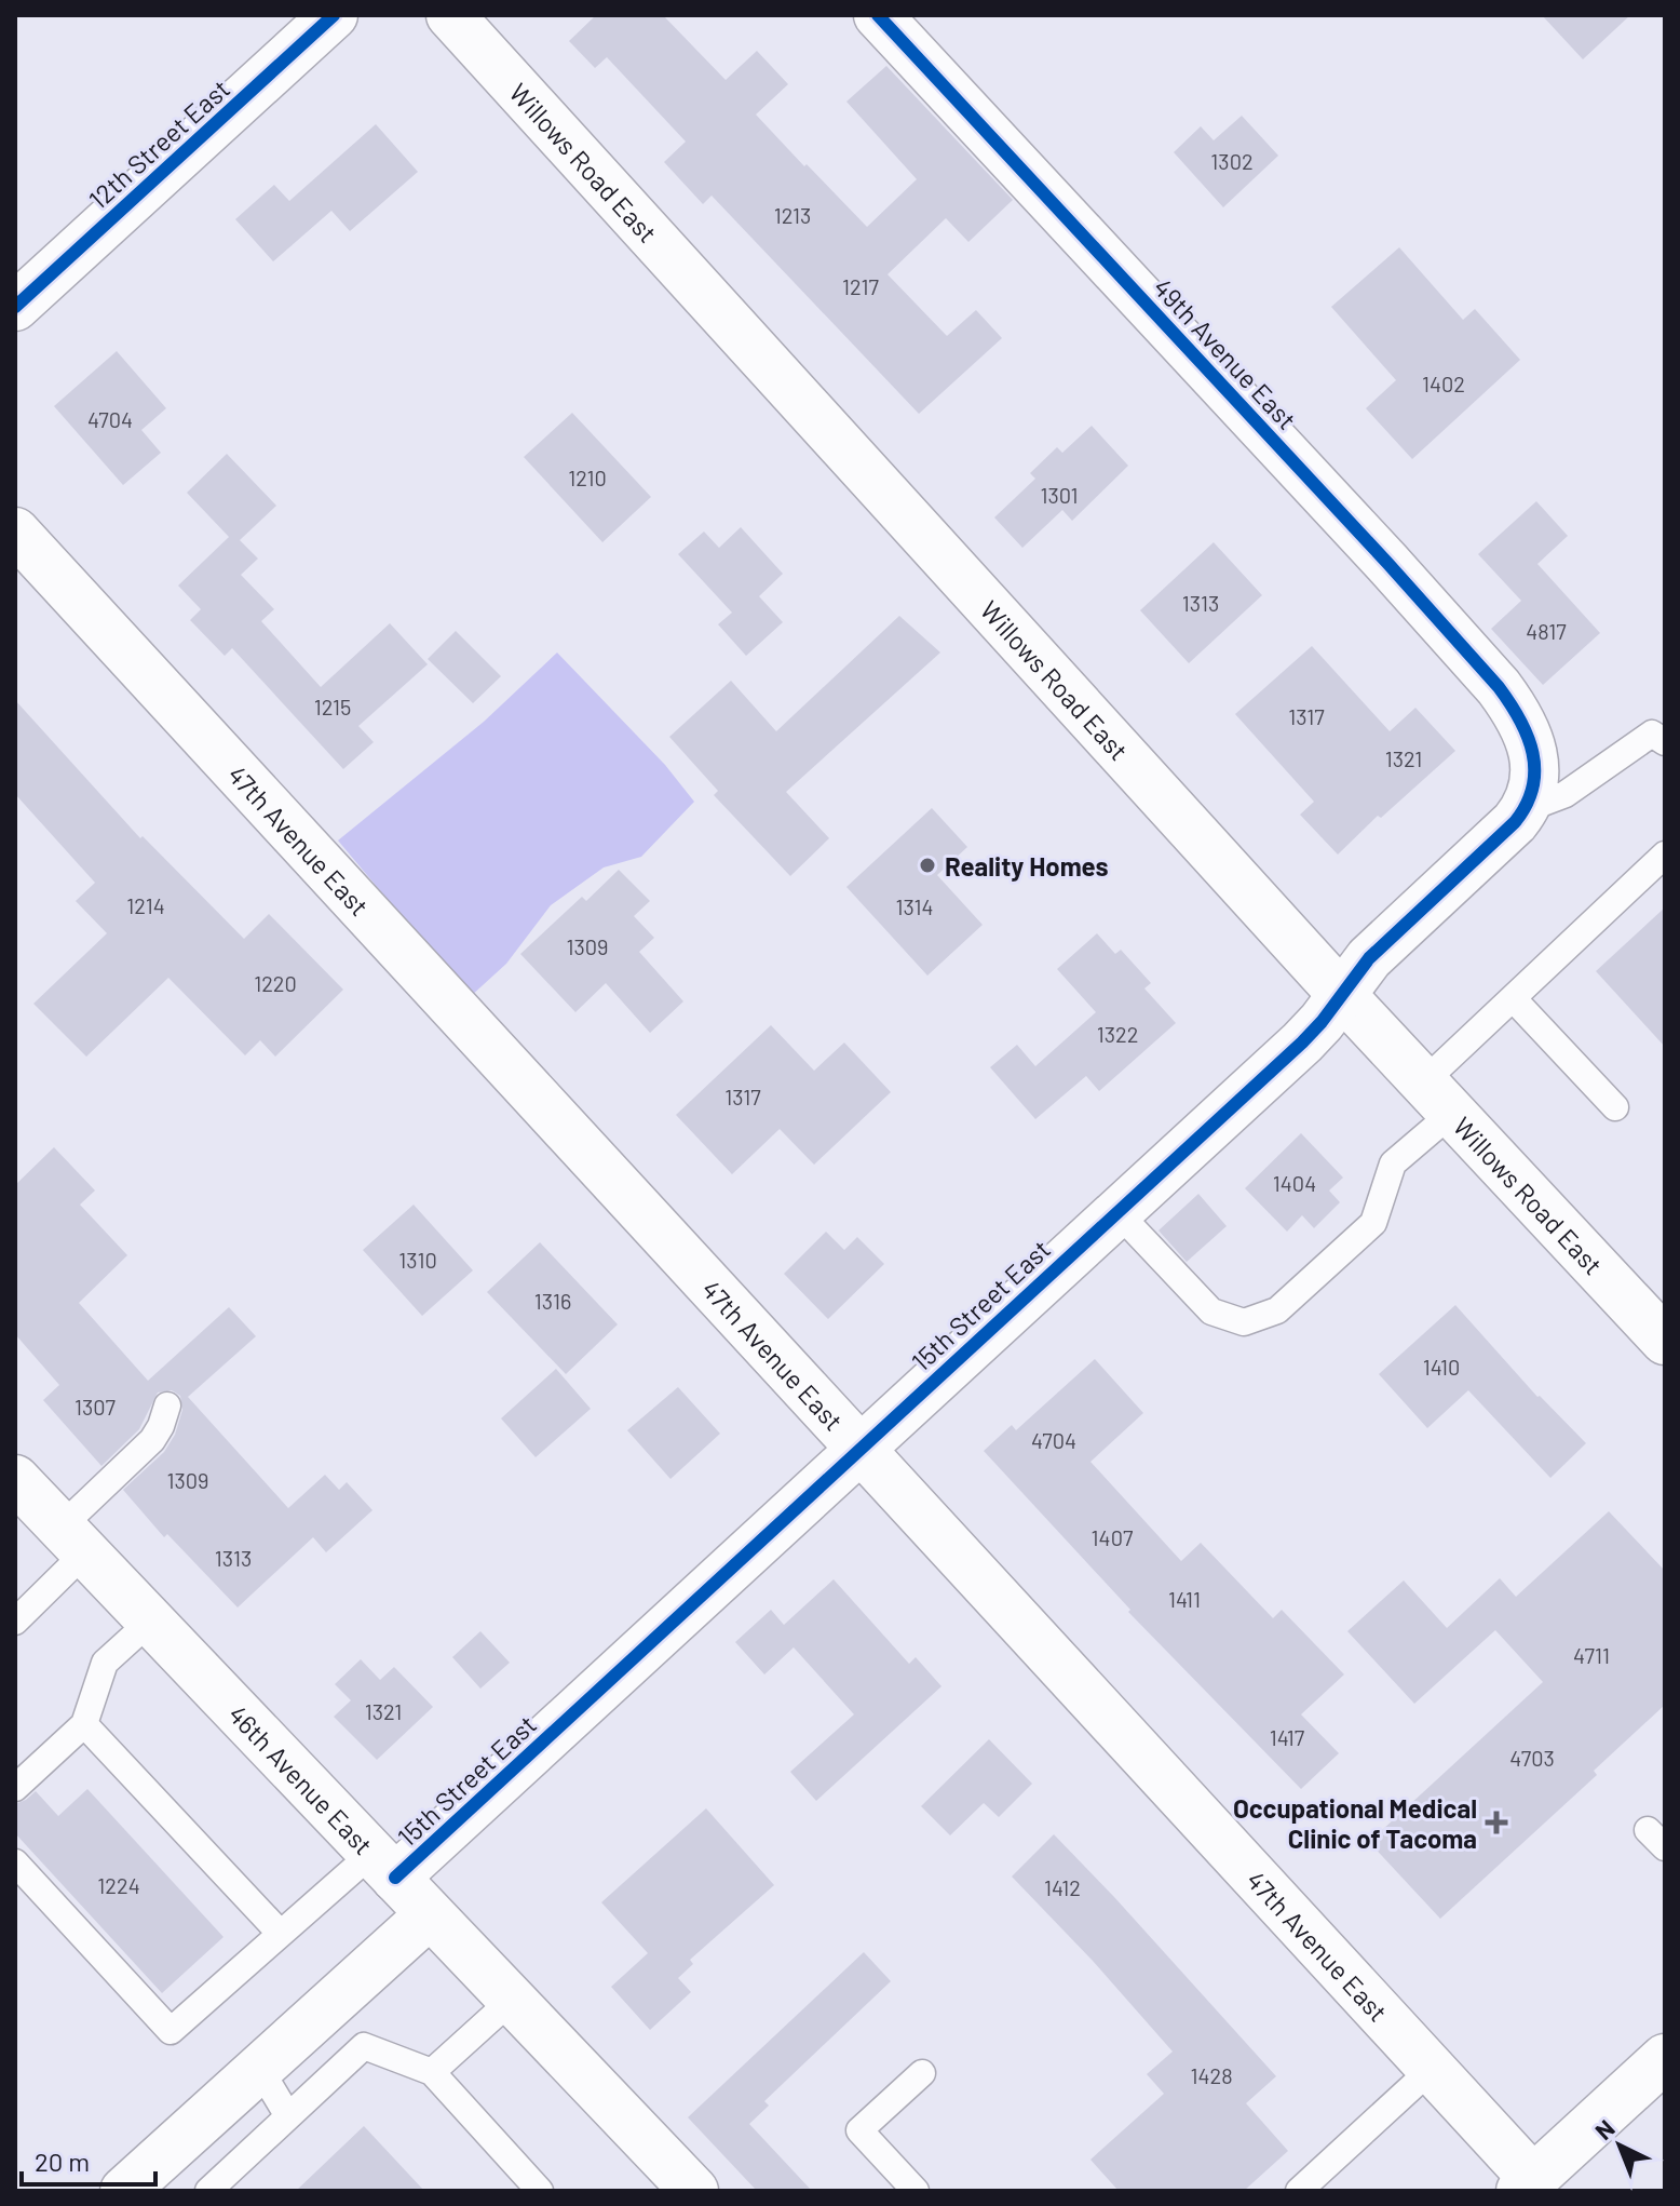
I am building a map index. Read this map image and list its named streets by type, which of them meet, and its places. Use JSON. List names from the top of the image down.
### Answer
{
  "streets": {
    "street": [
      "12th Street East",
      "Willows Road East",
      "49th Avenue East",
      "47th Avenue East",
      "15th Street East",
      "46th Avenue East"
    ]
  },
  "crossings": [
    ["Willows Road East", "15th Street East"],
    ["49th Avenue East", "15th Street East"],
    ["47th Avenue East", "15th Street East"],
    ["15th Street East", "46th Avenue East"]
  ],
  "places": {
    "other": ["Reality Homes"],
    "health": ["Occupational Medical Clinic of Tacoma"]
  },
  "house_numbers": [
    "1302",
    "1213",
    "1217",
    "1402",
    "4704",
    "1210",
    "1301",
    "1313",
    "4817",
    "1215",
    "1317",
    "1321",
    "1214",
    "1314",
    "1309",
    "1220",
    "1322",
    "1317",
    "1404",
    "1310",
    "1316",
    "1410",
    "1307",
    "4704",
    "1309",
    "1407",
    "1313",
    "1411",
    "4711",
    "1321",
    "1417",
    "4703",
    "1224",
    "1412",
    "1428"
  ],
  "scale_bar": "20 m",
  "north": "top left"
}
